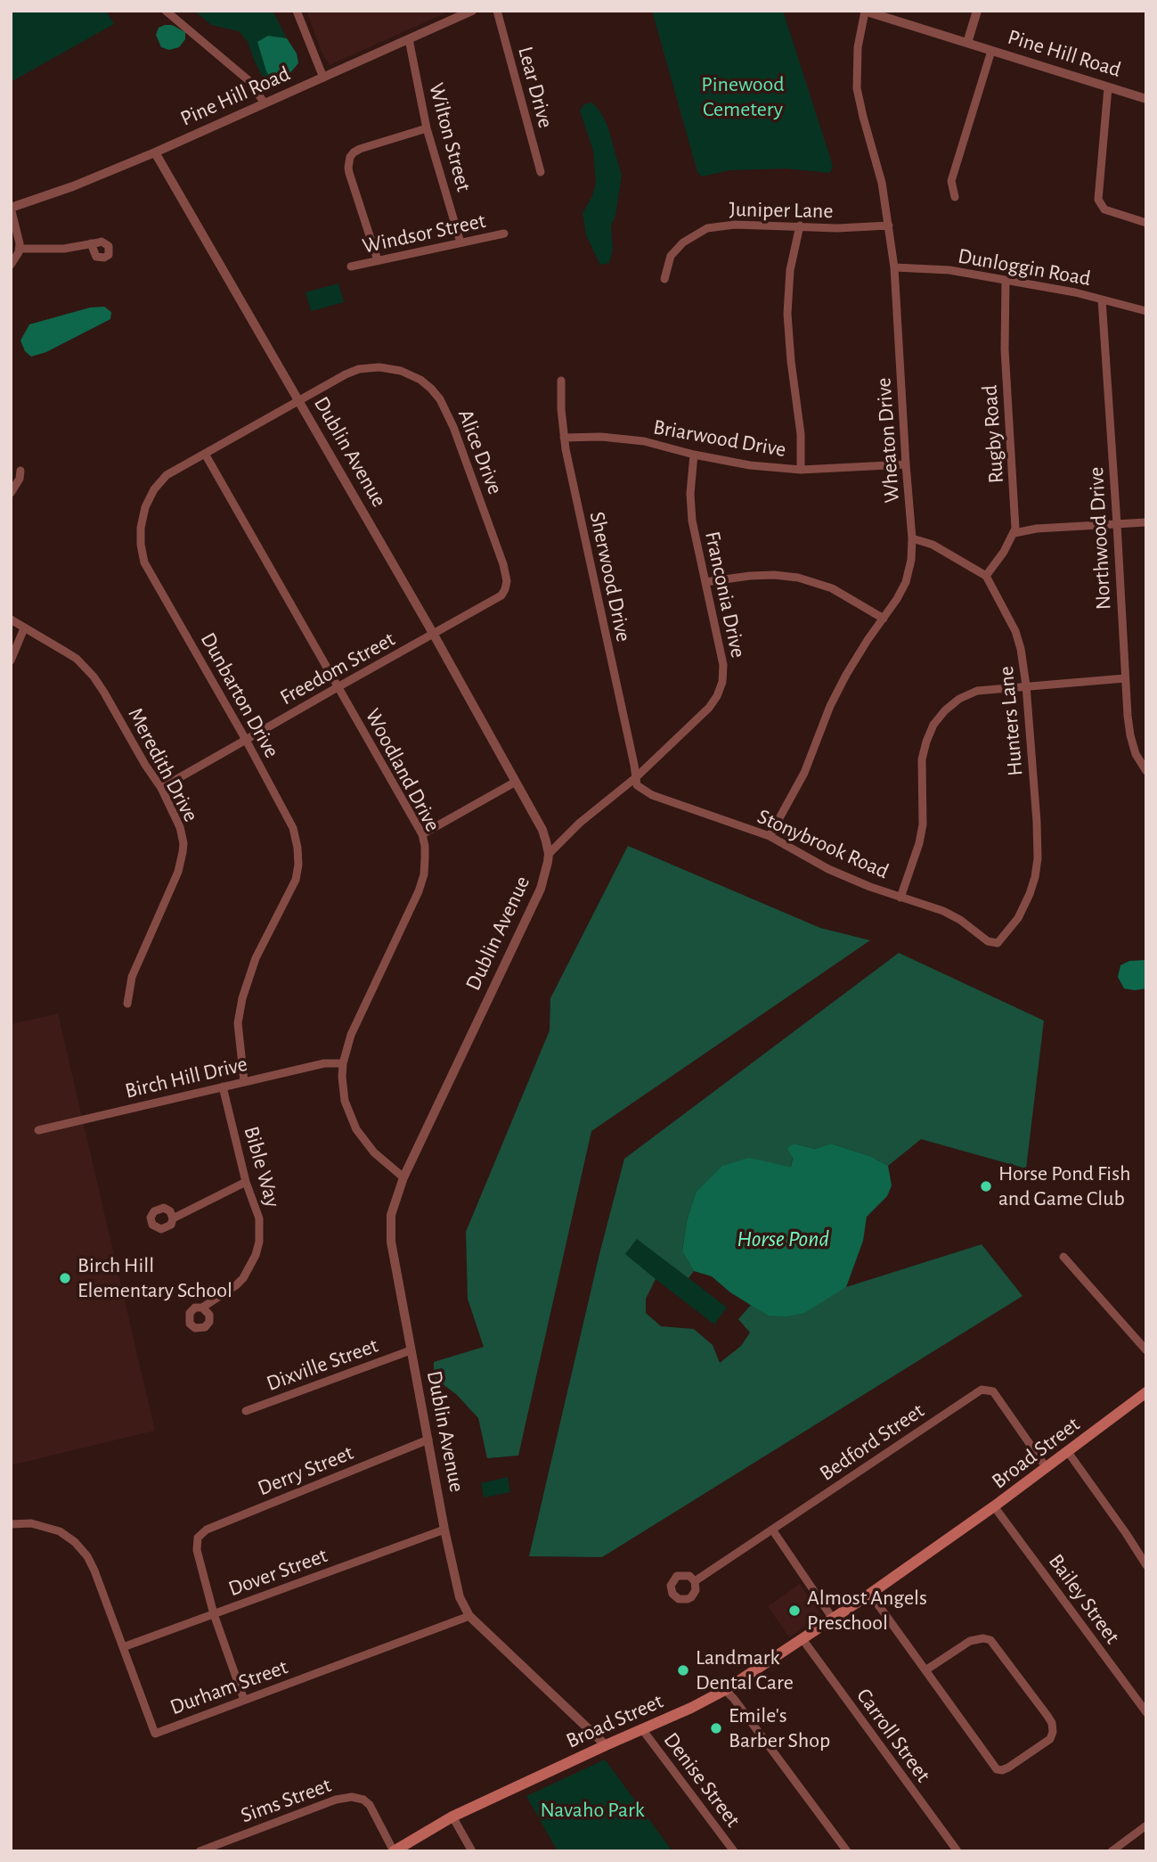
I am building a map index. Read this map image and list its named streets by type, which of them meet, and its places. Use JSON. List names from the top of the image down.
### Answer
{
  "streets": {
    "main road": ["Broad Street"],
    "street": [
      "Pine Hill Road",
      "Lear Drive",
      "Wilton Street",
      "Juniper Lane",
      "Windsor Street",
      "Dunloggin Road",
      "Rugby Road",
      "Briarwood Drive",
      "Wheaton Drive",
      "Dublin Avenue",
      "Alice Drive",
      "Northwood Drive",
      "Sherwood Drive",
      "Franconia Drive",
      "Freedom Street",
      "Dunbarton Drive",
      "Hunters Lane",
      "Meredith Drive",
      "Woodland Drive",
      "Stonybrook Road",
      "Birch Hill Drive",
      "Bible Way",
      "Dixville Street",
      "Bedford Street",
      "Derry Street",
      "Dover Street",
      "Bailey Street",
      "Durham Street",
      "Carroll Street",
      "Denise Street",
      "Sims Street"
    ]
  },
  "crossings": [
    ["Pine Hill Road", "Wilton Street"],
    ["Pine Hill Road", "Wheaton Drive"],
    ["Pine Hill Road", "Dublin Avenue"],
    ["Wilton Street", "Windsor Street"],
    ["Juniper Lane", "Wheaton Drive"],
    ["Dunloggin Road", "Rugby Road"],
    ["Dunloggin Road", "Wheaton Drive"],
    ["Dunloggin Road", "Northwood Drive"],
    ["Briarwood Drive", "Wheaton Drive"],
    ["Briarwood Drive", "Sherwood Drive"],
    ["Briarwood Drive", "Franconia Drive"],
    ["Wheaton Drive", "Stonybrook Road"],
    ["Dublin Avenue", "Alice Drive"],
    ["Dublin Avenue", "Franconia Drive"],
    ["Dublin Avenue", "Freedom Street"],
    ["Dublin Avenue", "Dunbarton Drive"],
    ["Dublin Avenue", "Woodland Drive"],
    ["Dublin Avenue", "Dixville Street"],
    ["Dublin Avenue", "Broad Street"],
    ["Dublin Avenue", "Derry Street"],
    ["Dublin Avenue", "Dover Street"],
    ["Dublin Avenue", "Durham Street"],
    ["Alice Drive", "Freedom Street"],
    ["Alice Drive", "Dunbarton Drive"],
    ["Sherwood Drive", "Franconia Drive"],
    ["Sherwood Drive", "Stonybrook Road"],
    ["Franconia Drive", "Stonybrook Road"],
    ["Freedom Street", "Dunbarton Drive"],
    ["Freedom Street", "Meredith Drive"],
    ["Freedom Street", "Woodland Drive"],
    ["Dunbarton Drive", "Woodland Drive"],
    ["Dunbarton Drive", "Birch Hill Drive"],
    ["Hunters Lane", "Stonybrook Road"],
    ["Woodland Drive", "Birch Hill Drive"],
    ["Birch Hill Drive", "Bible Way"],
    ["Bedford Street", "Broad Street"],
    ["Broad Street", "Bailey Street"],
    ["Broad Street", "Carroll Street"],
    ["Broad Street", "Denise Street"],
    ["Broad Street", "Sims Street"],
    ["Derry Street", "Dover Street"],
    ["Dover Street", "Durham Street"]
  ],
  "water": ["Horse Pond"],
  "parks": ["Pinewood Cemetery", "Navaho Park"],
  "places": [
    "Horse Pond Fish and Game Club",
    "Birch Hill Elementary School",
    "Almost Angels Preschool",
    "Landmark Dental Care",
    "Emile's Barber Shop"
  ]
}
